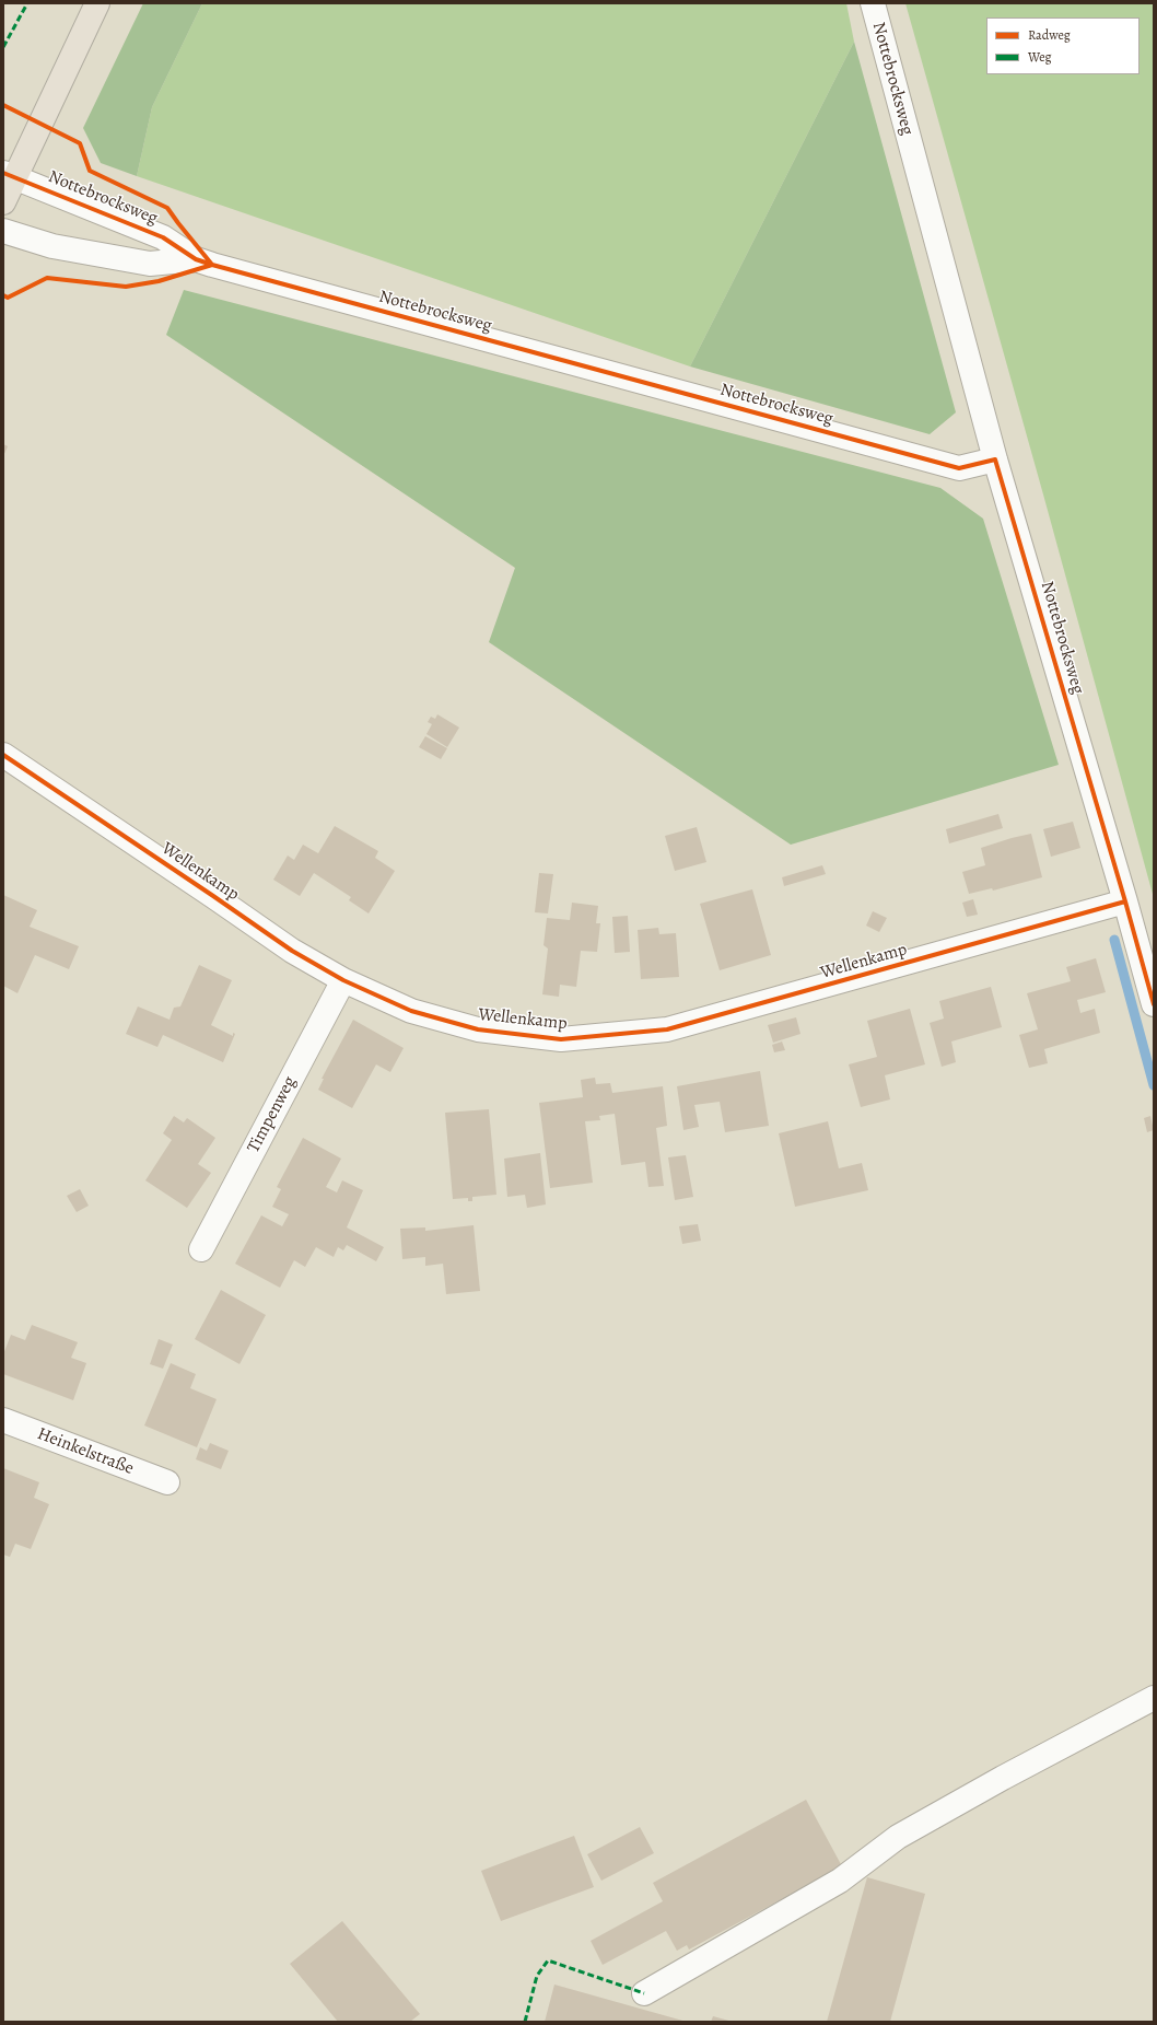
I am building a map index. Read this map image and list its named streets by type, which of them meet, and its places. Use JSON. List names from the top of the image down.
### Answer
{
  "streets": {
    "street": [
      "Nottebrocksweg",
      "Wellenkamp",
      "Timpenweg",
      "Heinkelstraße"
    ]
  },
  "crossings": [
    ["Nottebrocksweg", "Wellenkamp"],
    ["Wellenkamp", "Timpenweg"]
  ],
  "legend": ["Radweg", "Weg"]
}
